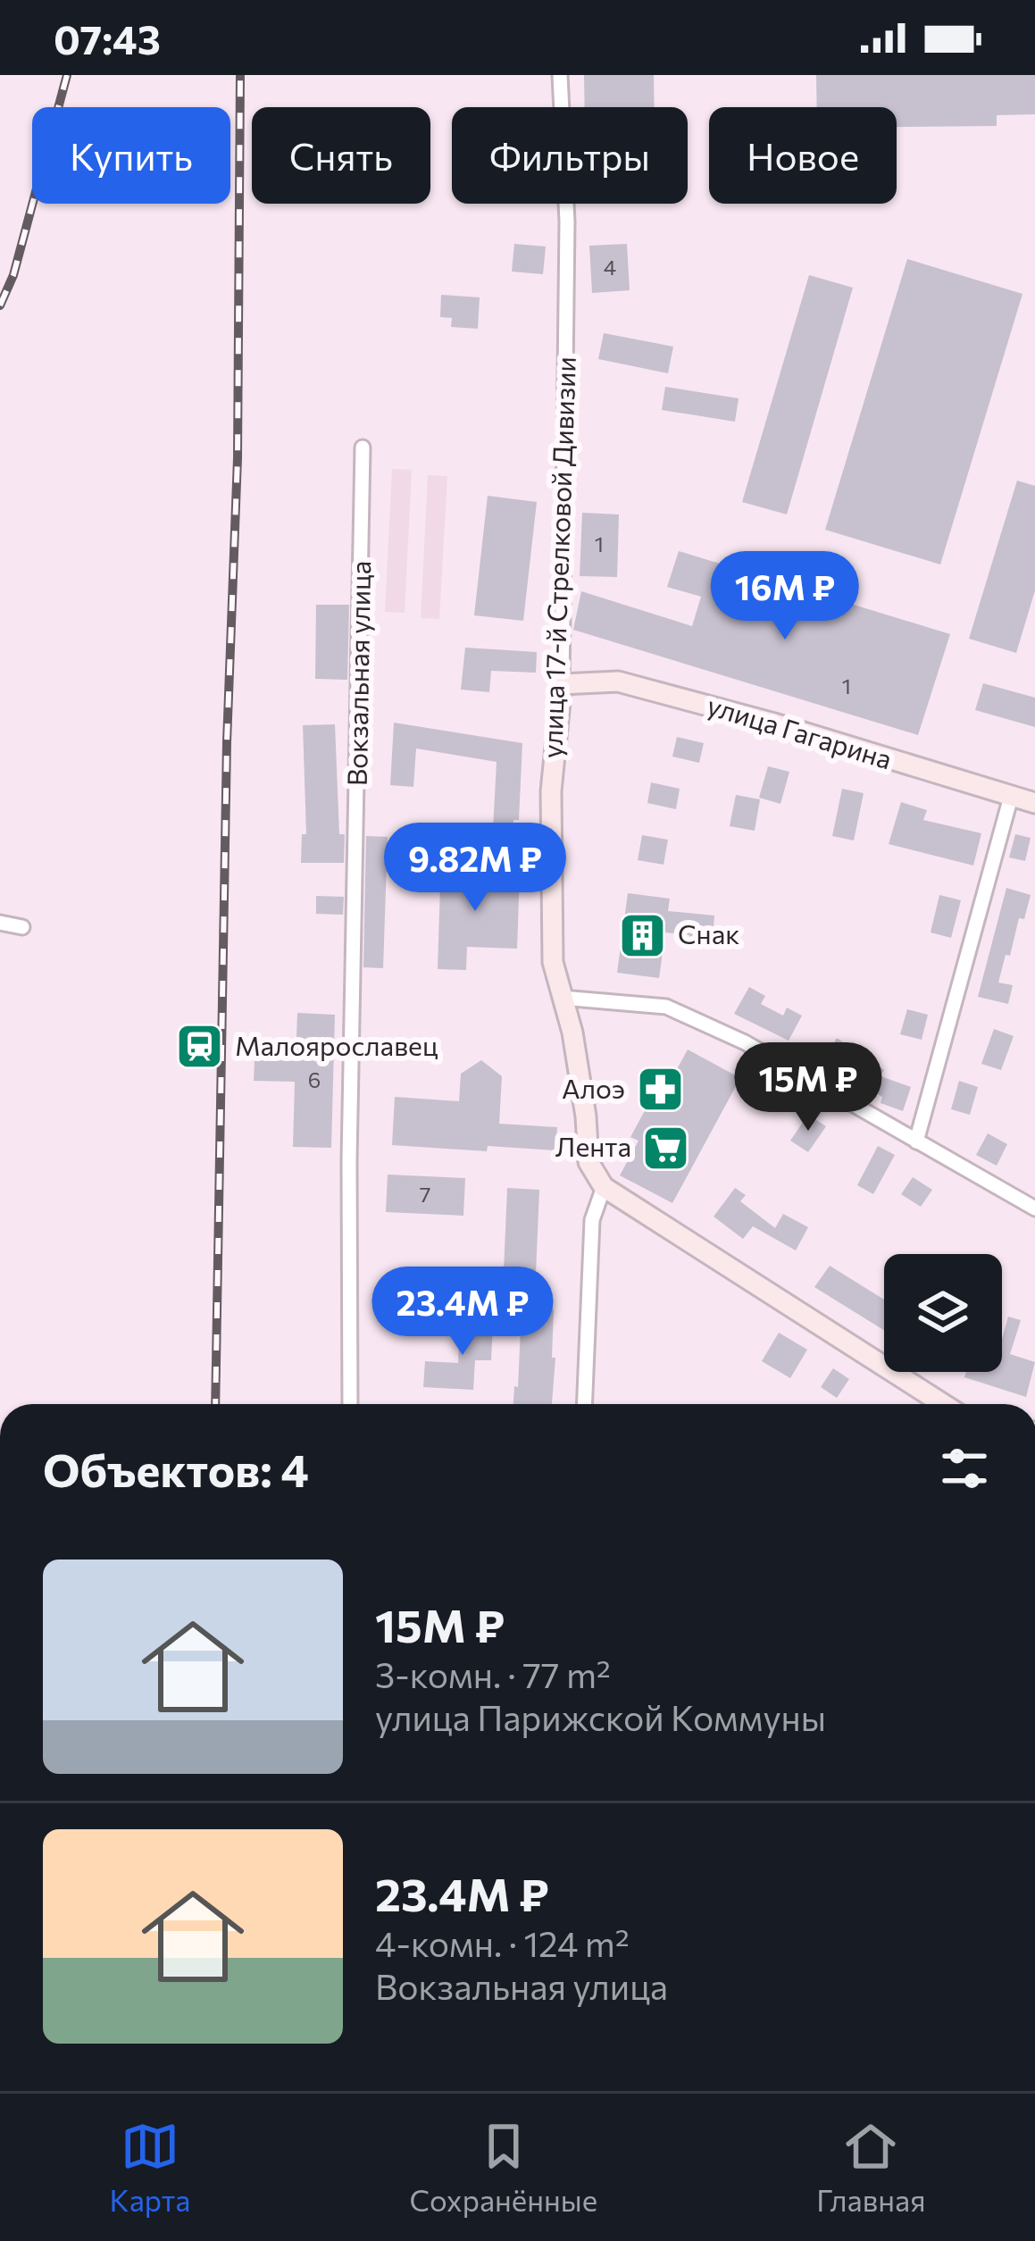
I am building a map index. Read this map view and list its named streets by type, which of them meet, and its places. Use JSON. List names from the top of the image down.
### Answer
{
  "streets": {
    "main road": ["улица 17-й Стрелковой Дивизии", "улица Гагарина"],
    "street": ["Вокзальная улица"]
  },
  "crossings": [
    ["улица 17-й Стрелковой Дивизии", "улица Гагарина"]
  ],
  "places": {
    "building": ["Снак"],
    "station": ["Малоярославец"],
    "pharmacy": ["Алоэ"],
    "supermarket": ["Лента"]
  },
  "house_numbers": [
    "4",
    "1",
    "1",
    "6",
    "7"
  ],
  "page": {
    "status": "07:43",
    "chip": [
      "Купить",
      "Снять",
      "Фильтры",
      "Новое"
    ],
    "price": [
      "16M ₽",
      "9.82M ₽",
      "15M ₽",
      "23.4M ₽"
    ],
    "heading": "Объектов: 4",
    "list": [
      {
        "name": "15M ₽",
        "note": "3-комн. · 77 m² · улица Парижской Коммуны"
      },
      {
        "name": "23.4M ₽",
        "note": "4-комн. · 124 m² · Вокзальная улица"
      }
    ],
    "tabs": ["Карта", "Сохранённые", "Главная"]
  }
}
